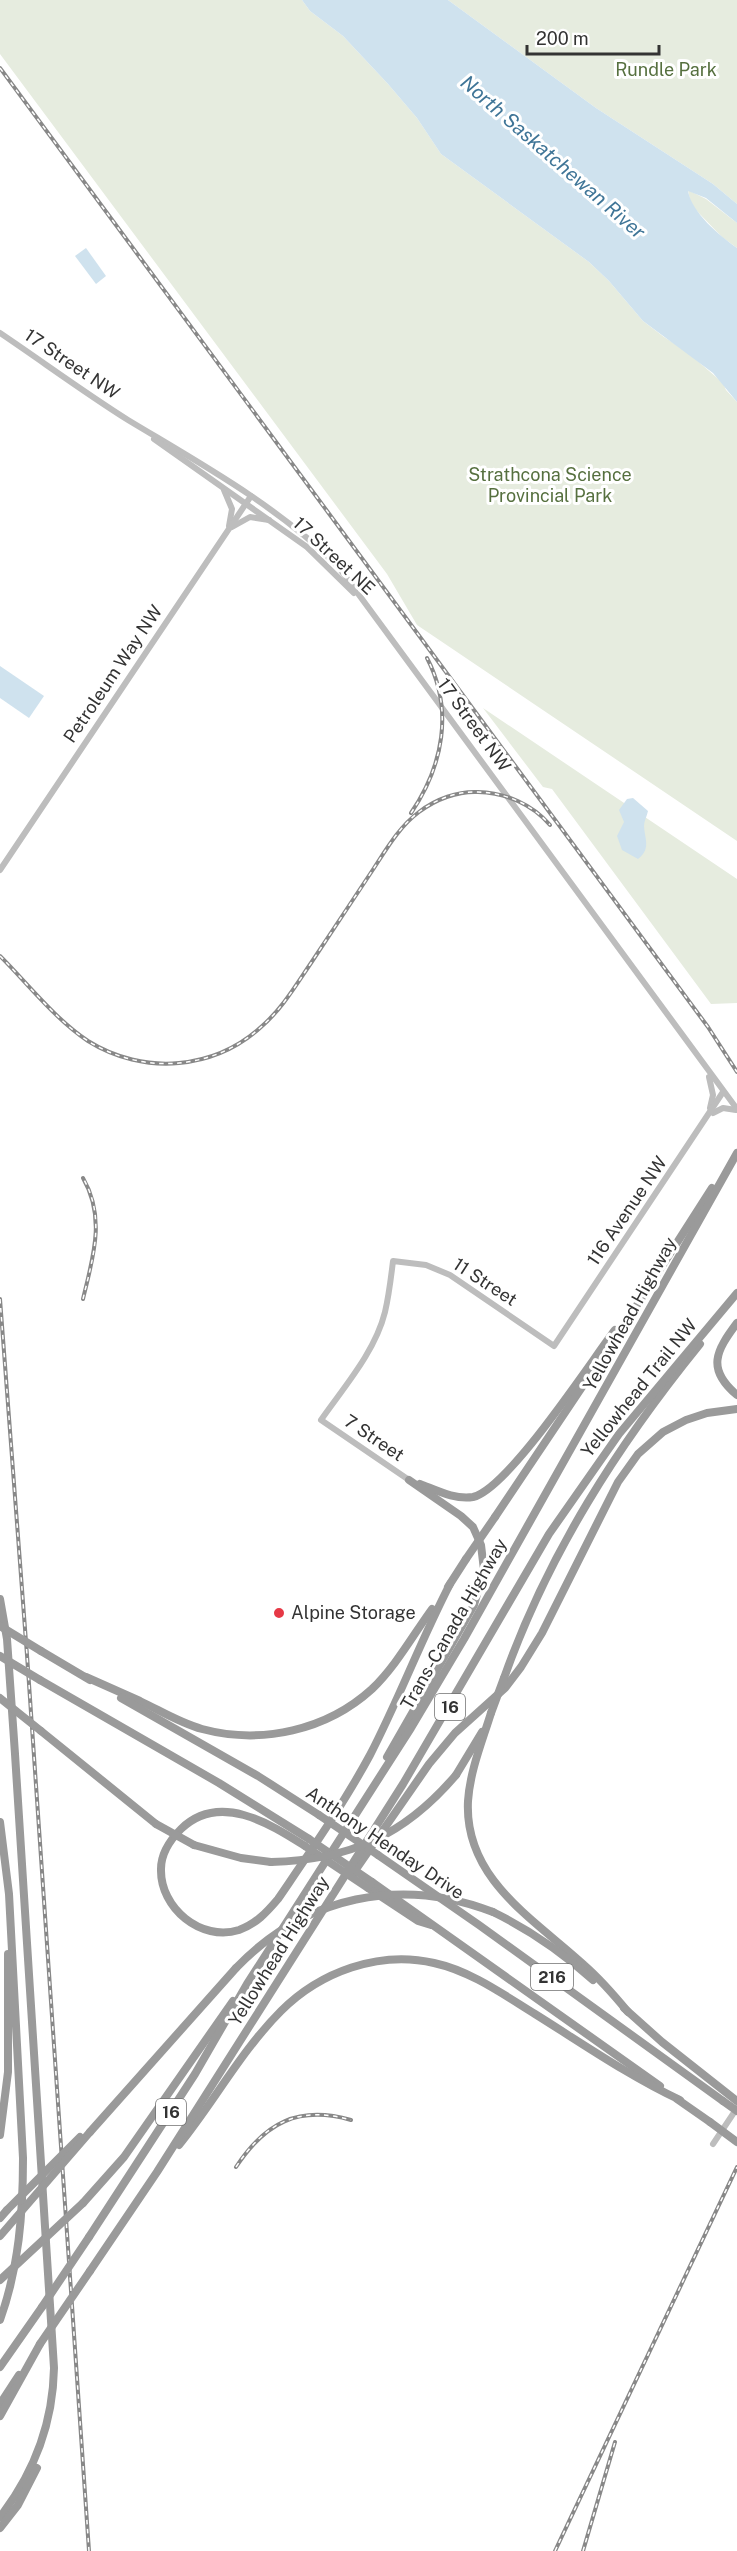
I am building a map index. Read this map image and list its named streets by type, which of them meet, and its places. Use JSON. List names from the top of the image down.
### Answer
{
  "streets": {
    "highway": [
      "Yellowhead Highway",
      "Yellowhead Trail NW",
      "Trans-Canada Highway",
      "16",
      "Anthony Henday Drive",
      "216"
    ],
    "main road": [
      "17 Street NW",
      "17 Street NE",
      "Petroleum Way NW",
      "116 Avenue NW",
      "11 Street",
      "7 Street"
    ]
  },
  "crossings": [
    ["17 Street NW", "17 Street NE"],
    ["17 Street NW", "Petroleum Way NW"],
    ["17 Street NW", "116 Avenue NW"],
    ["116 Avenue NW", "11 Street"],
    ["11 Street", "7 Street"],
    ["Yellowhead Highway", "Yellowhead Trail NW"],
    ["Yellowhead Highway", "Trans-Canada Highway"]
  ],
  "water": ["North Saskatchewan River"],
  "parks": ["Rundle Park", "Strathcona Science Provincial Park"],
  "places": ["Alpine Storage"],
  "scale_bar": "200 m"
}
